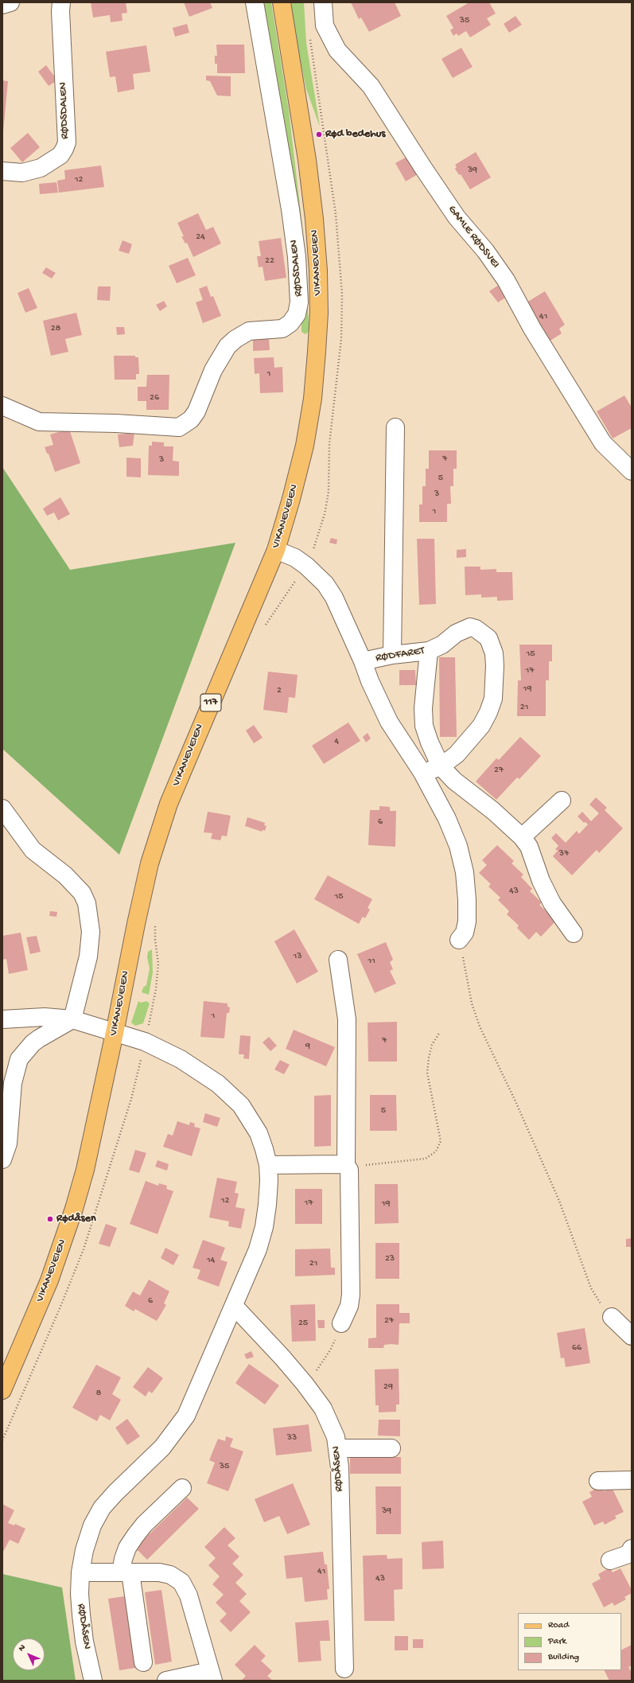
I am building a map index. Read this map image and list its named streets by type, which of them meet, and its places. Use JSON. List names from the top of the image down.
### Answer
{
  "streets": {
    "main road": ["VIKANEVEIEN", "117"],
    "street": [
      "RØDSDALEN",
      "GAMLE RØDSVEI",
      "RØDFARET",
      "RØDÅSEN"
    ]
  },
  "crossings": [
    ["VIKANEVEIEN", "RØDFARET"],
    ["VIKANEVEIEN", "RØDÅSEN"]
  ],
  "places": ["Rød bedehus", "Rødåsen"],
  "house_numbers": [
    "35",
    "39",
    "12",
    "24",
    "22",
    "41",
    "28",
    "1",
    "26",
    "7",
    "3",
    "5",
    "3",
    "1",
    "15",
    "17",
    "19",
    "2",
    "21",
    "4",
    "27",
    "6",
    "37",
    "43",
    "15",
    "13",
    "11",
    "1",
    "7",
    "9",
    "5",
    "12",
    "17",
    "19",
    "23",
    "14",
    "21",
    "6",
    "27",
    "25",
    "66",
    "29",
    "8",
    "33",
    "35",
    "39",
    "41",
    "43"
  ],
  "legend": ["Road", "Park", "Building"],
  "north": "top left"
}
